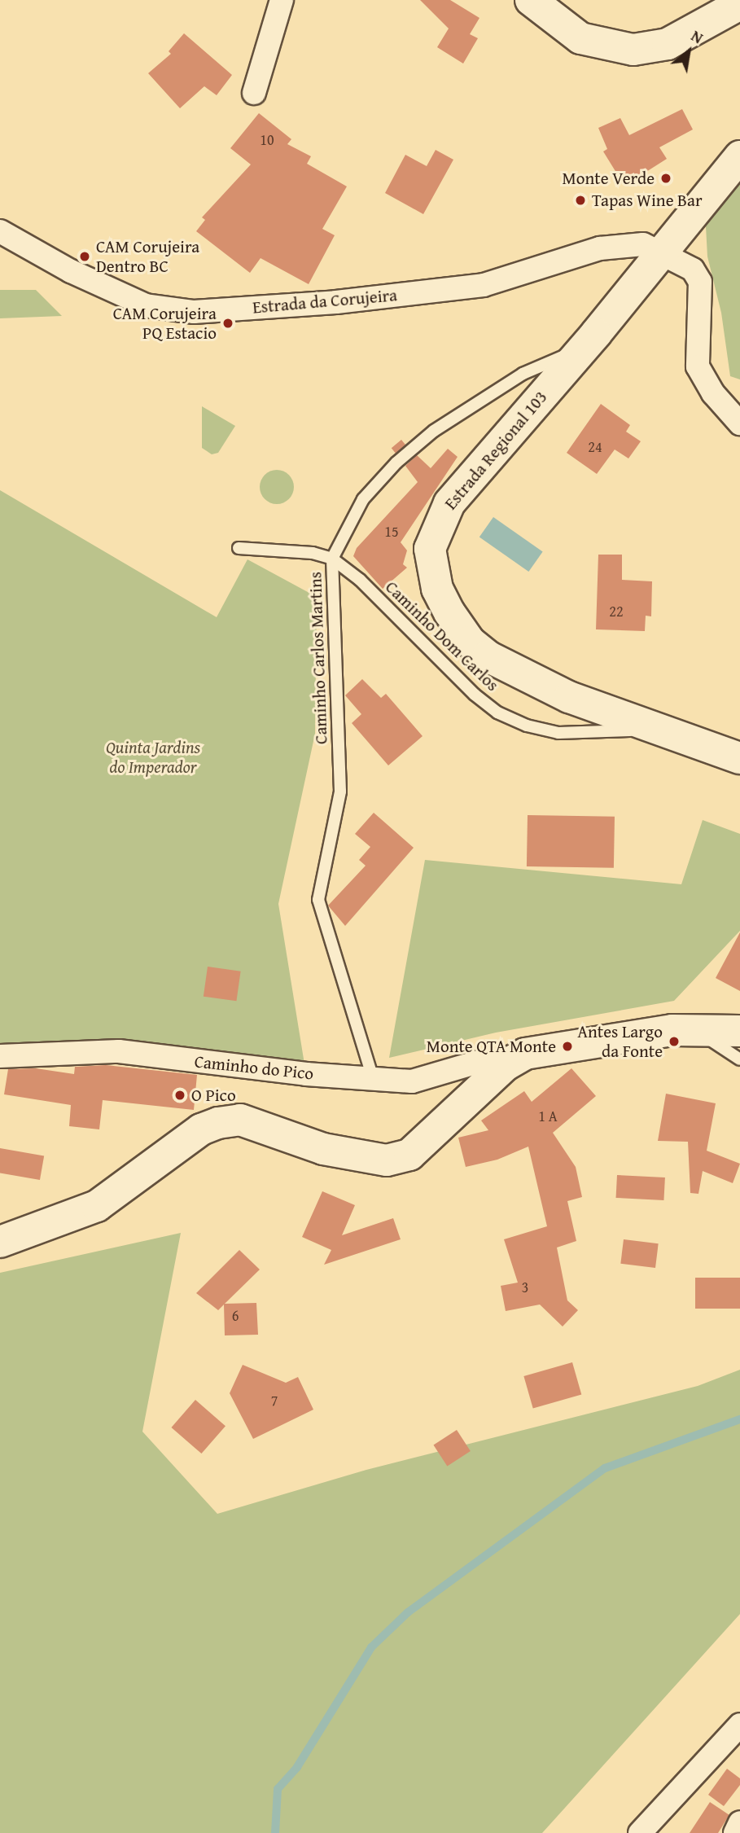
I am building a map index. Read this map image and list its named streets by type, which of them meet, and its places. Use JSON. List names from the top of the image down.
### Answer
{
  "streets": {
    "main road": ["Estrada Regional 103"],
    "street": ["Estrada da Corujeira", "Caminho do Pico"],
    "lane": ["Caminho Dom Carlos", "Caminho Carlos Martins"]
  },
  "crossings": [
    ["Estrada da Corujeira", "Estrada Regional 103"],
    ["Estrada Regional 103", "Caminho Dom Carlos"],
    ["Estrada Regional 103", "Caminho Carlos Martins"],
    ["Caminho Dom Carlos", "Caminho Carlos Martins"],
    ["Caminho Carlos Martins", "Caminho do Pico"]
  ],
  "parks": ["Quinta Jardins do Imperador"],
  "places": [
    "Monte Verde",
    "Tapas Wine Bar",
    "CAM Corujeira Dentro BC",
    "CAM Corujeira PQ Estacio",
    "Antes Largo da Fonte",
    "Monte QTA Monte",
    "O Pico"
  ],
  "house_numbers": [
    "10",
    "24",
    "15",
    "22",
    "1 A",
    "3",
    "6",
    "7"
  ],
  "north": "top right"
}
